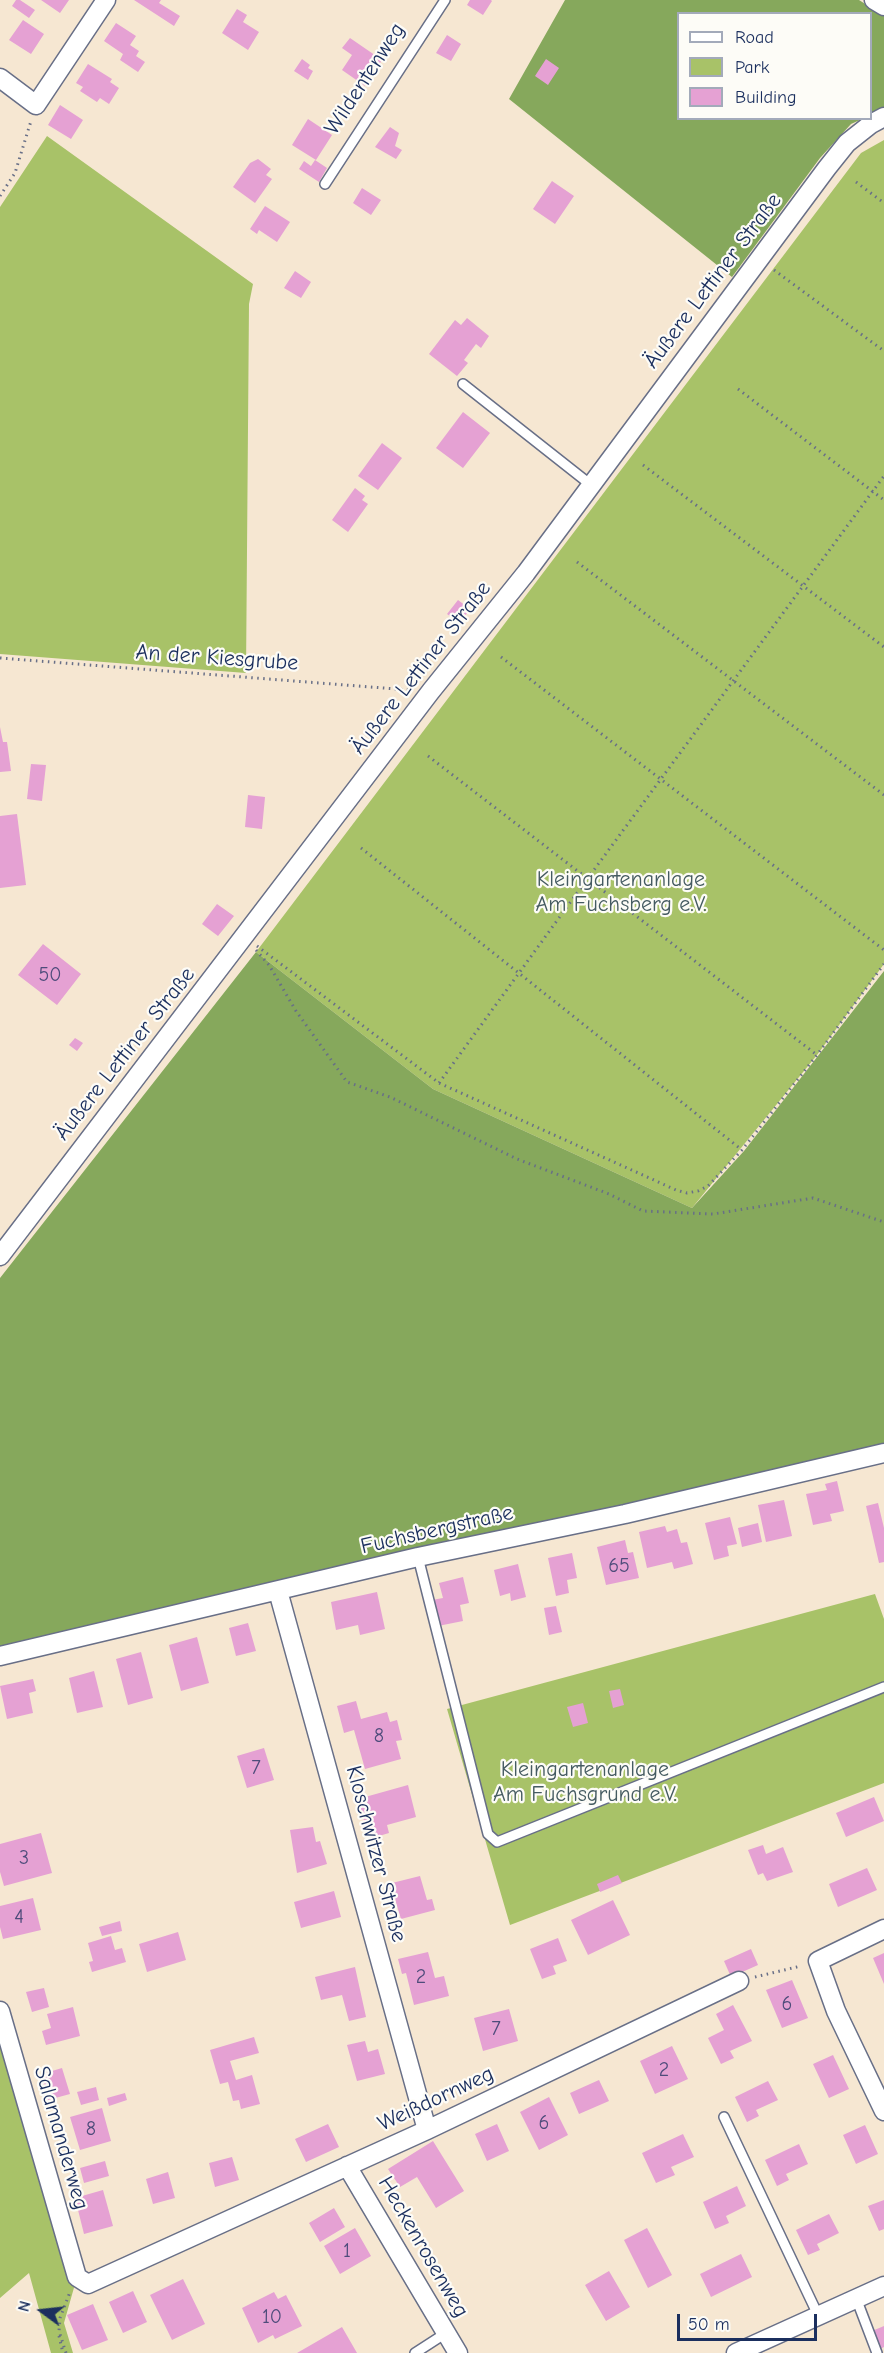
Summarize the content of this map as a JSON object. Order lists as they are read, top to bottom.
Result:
{
  "streets": {
    "street": [
      "Äußere Lettiner Straße",
      "Fuchsbergstraße",
      "Kloschwitzer Straße",
      "Weißdornweg",
      "Salamanderweg",
      "Heckenrosenweg"
    ],
    "lane": ["Wildentenweg"],
    "path": ["An der Kiesgrube"]
  },
  "crossings": [
    ["Äußere Lettiner Straße", "An der Kiesgrube"],
    ["Fuchsbergstraße", "Kloschwitzer Straße"],
    ["Kloschwitzer Straße", "Weißdornweg"],
    ["Weißdornweg", "Salamanderweg"],
    ["Weißdornweg", "Heckenrosenweg"]
  ],
  "parks": ["Kleingartenanlage Am Fuchsberg e.V.", "Kleingartenanlage Am Fuchsgrund e.V."],
  "house_numbers": [
    "50",
    "65",
    "8",
    "7",
    "3",
    "4",
    "2",
    "6",
    "7",
    "2",
    "6",
    "8",
    "1",
    "10"
  ],
  "legend": ["Road", "Park", "Building"],
  "scale_bar": "50 m",
  "north": "left"
}
